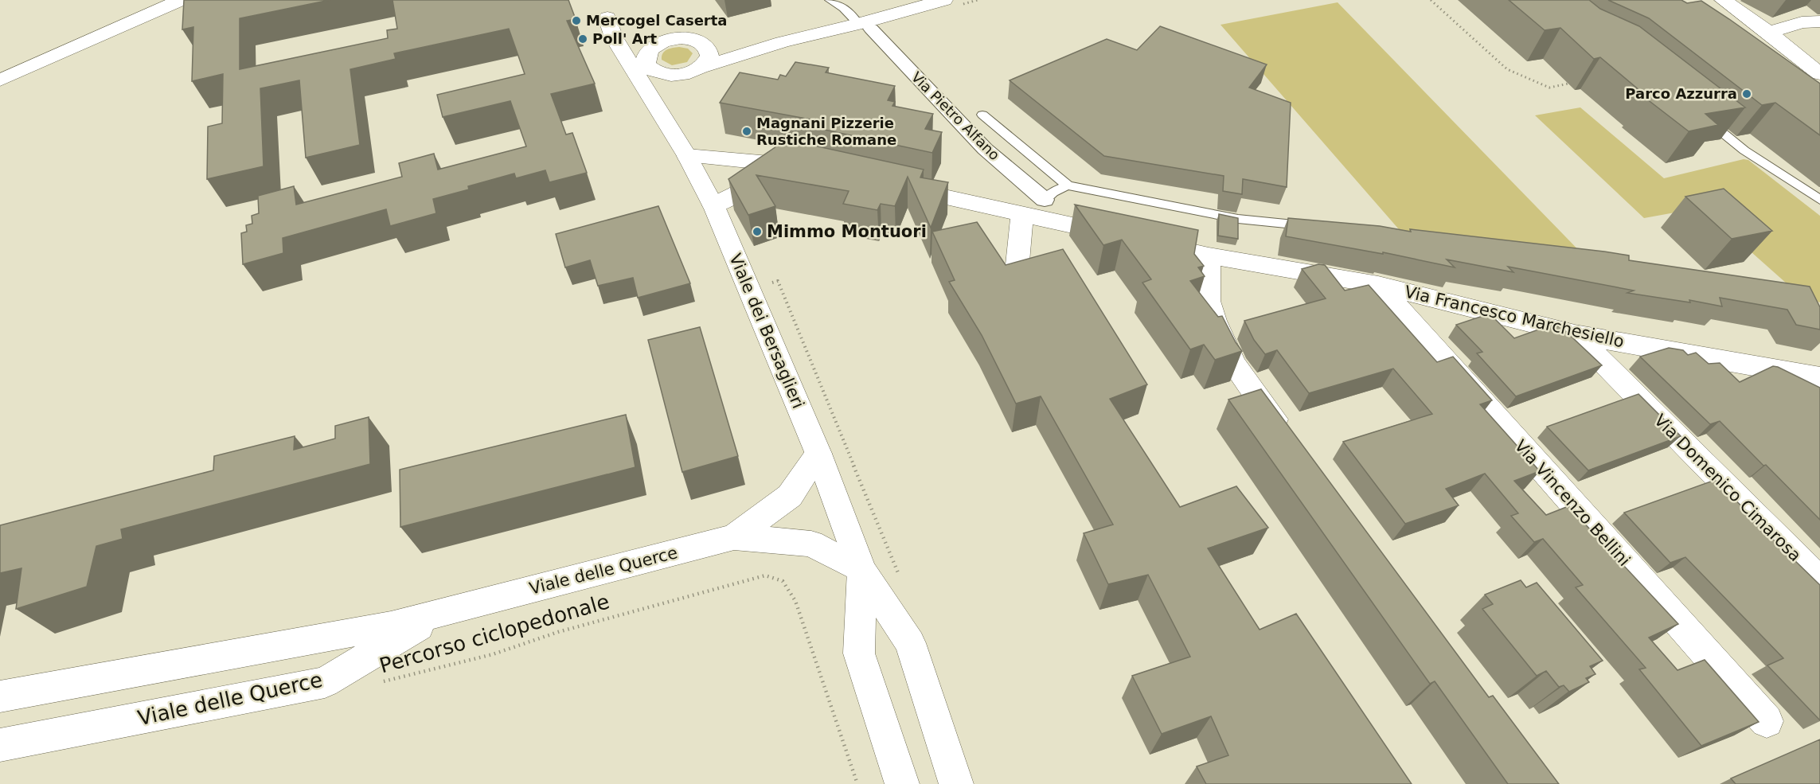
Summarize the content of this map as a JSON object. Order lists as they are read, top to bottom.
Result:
{
  "streets": {
    "street": [
      "Via Pietro Alfano",
      "Via Francesco Marchesiello",
      "Viale dei Bersaglieri",
      "Via Domenico Cimarosa",
      "Via Vincenzo Bellini",
      "Viale delle Querce"
    ],
    "path": ["Percorso ciclopedonale"]
  },
  "crossings": [
    ["Via Pietro Alfano", "Via Francesco Marchesiello"],
    ["Via Francesco Marchesiello", "Via Domenico Cimarosa"],
    ["Via Francesco Marchesiello", "Via Vincenzo Bellini"],
    ["Viale dei Bersaglieri", "Viale delle Querce"]
  ],
  "places": [
    "Mercogel Caserta",
    "Poll' Art",
    "Parco Azzurra",
    "Magnani Pizzerie Rustiche Romane",
    "Mimmo Montuori"
  ]
}
